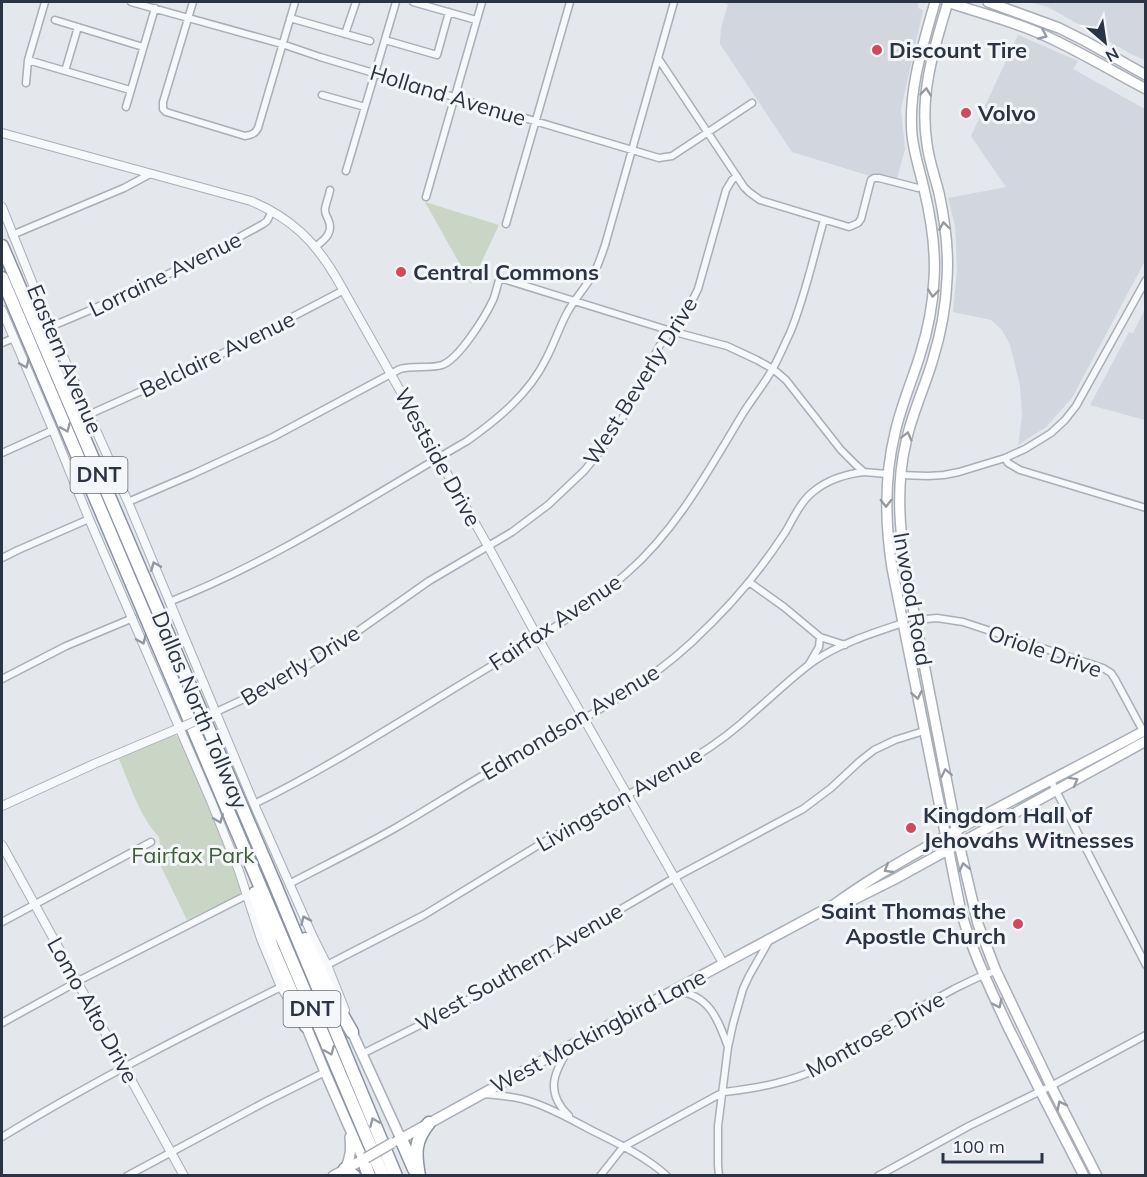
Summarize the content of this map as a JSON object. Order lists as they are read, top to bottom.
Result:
{
  "streets": {
    "highway": ["DNT", "Dallas North Tollway"],
    "main road": ["Eastern Avenue", "Inwood Road", "West Mockingbird Lane"],
    "street": [
      "Holland Avenue",
      "Lorraine Avenue",
      "Belclaire Avenue",
      "West Beverly Drive",
      "Westside Drive",
      "Fairfax Avenue",
      "Oriole Drive",
      "Beverly Drive",
      "Edmondson Avenue",
      "Livingston Avenue",
      "West Southern Avenue",
      "Lomo Alto Drive",
      "Montrose Drive"
    ]
  },
  "crossings": [
    ["Lorraine Avenue", "Eastern Avenue"],
    ["Lorraine Avenue", "Westside Drive"],
    ["Belclaire Avenue", "Eastern Avenue"],
    ["Belclaire Avenue", "Westside Drive"],
    ["Eastern Avenue", "Fairfax Avenue"],
    ["Eastern Avenue", "Beverly Drive"],
    ["Eastern Avenue", "Edmondson Avenue"],
    ["Eastern Avenue", "Livingston Avenue"],
    ["Eastern Avenue", "West Southern Avenue"],
    ["Eastern Avenue", "West Mockingbird Lane"],
    ["West Beverly Drive", "Westside Drive"],
    ["West Beverly Drive", "Beverly Drive"],
    ["Westside Drive", "Fairfax Avenue"],
    ["Westside Drive", "Beverly Drive"],
    ["Westside Drive", "Edmondson Avenue"],
    ["Westside Drive", "Livingston Avenue"],
    ["Westside Drive", "West Southern Avenue"],
    ["Westside Drive", "West Mockingbird Lane"],
    ["Inwood Road", "Oriole Drive"],
    ["Inwood Road", "Edmondson Avenue"],
    ["Inwood Road", "Livingston Avenue"],
    ["Inwood Road", "West Southern Avenue"],
    ["Inwood Road", "West Mockingbird Lane"],
    ["Inwood Road", "Montrose Drive"],
    ["Oriole Drive", "West Mockingbird Lane"],
    ["West Mockingbird Lane", "Montrose Drive"]
  ],
  "parks": ["Fairfax Park"],
  "places": [
    "Discount Tire",
    "Volvo",
    "Central Commons",
    "Kingdom Hall of Jehovahs Witnesses",
    "Saint Thomas the Apostle Church"
  ],
  "scale_bar": "100 m",
  "north": "bottom right"
}
